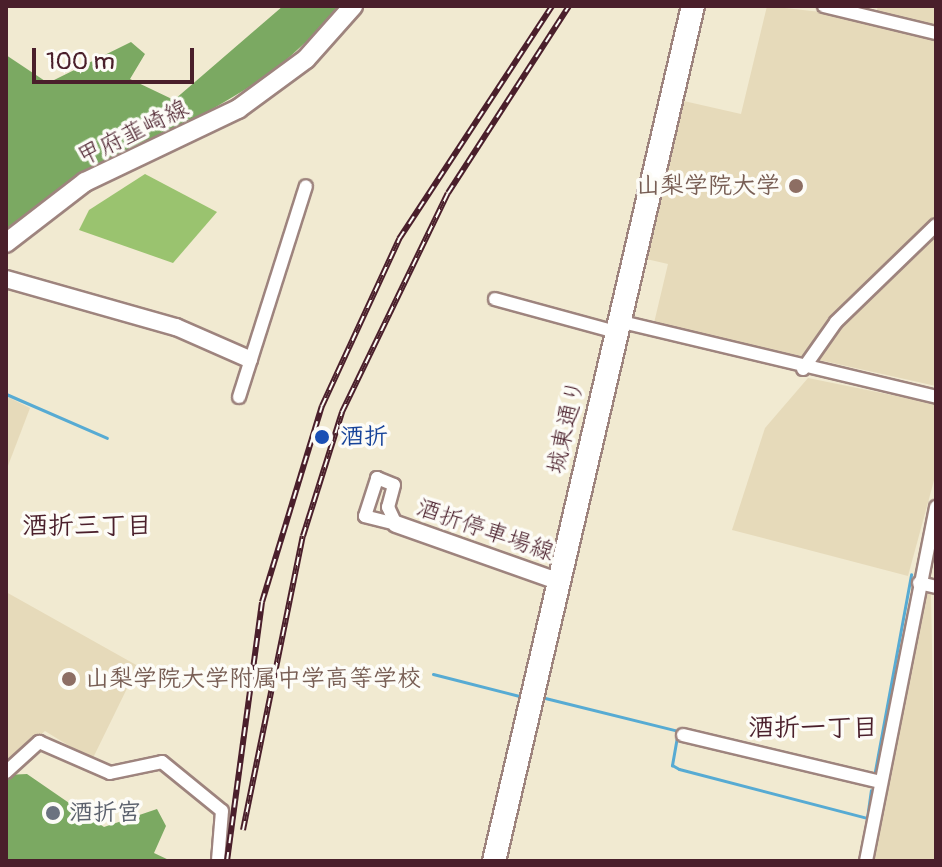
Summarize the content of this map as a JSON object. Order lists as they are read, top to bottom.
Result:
{
  "streets": {
    "highway": ["城東通り"],
    "main road": ["甲府韮崎線"],
    "street": ["酒折停車場線"]
  },
  "crossings": [
    ["城東通り", "酒折停車場線"]
  ],
  "districts": ["酒折三丁目", "酒折一丁目"],
  "places": [
    "山梨学院大学",
    "酒折",
    "山梨学院大学附属中学高等学校",
    "酒折宮"
  ],
  "scale_bar": "100 m"
}
